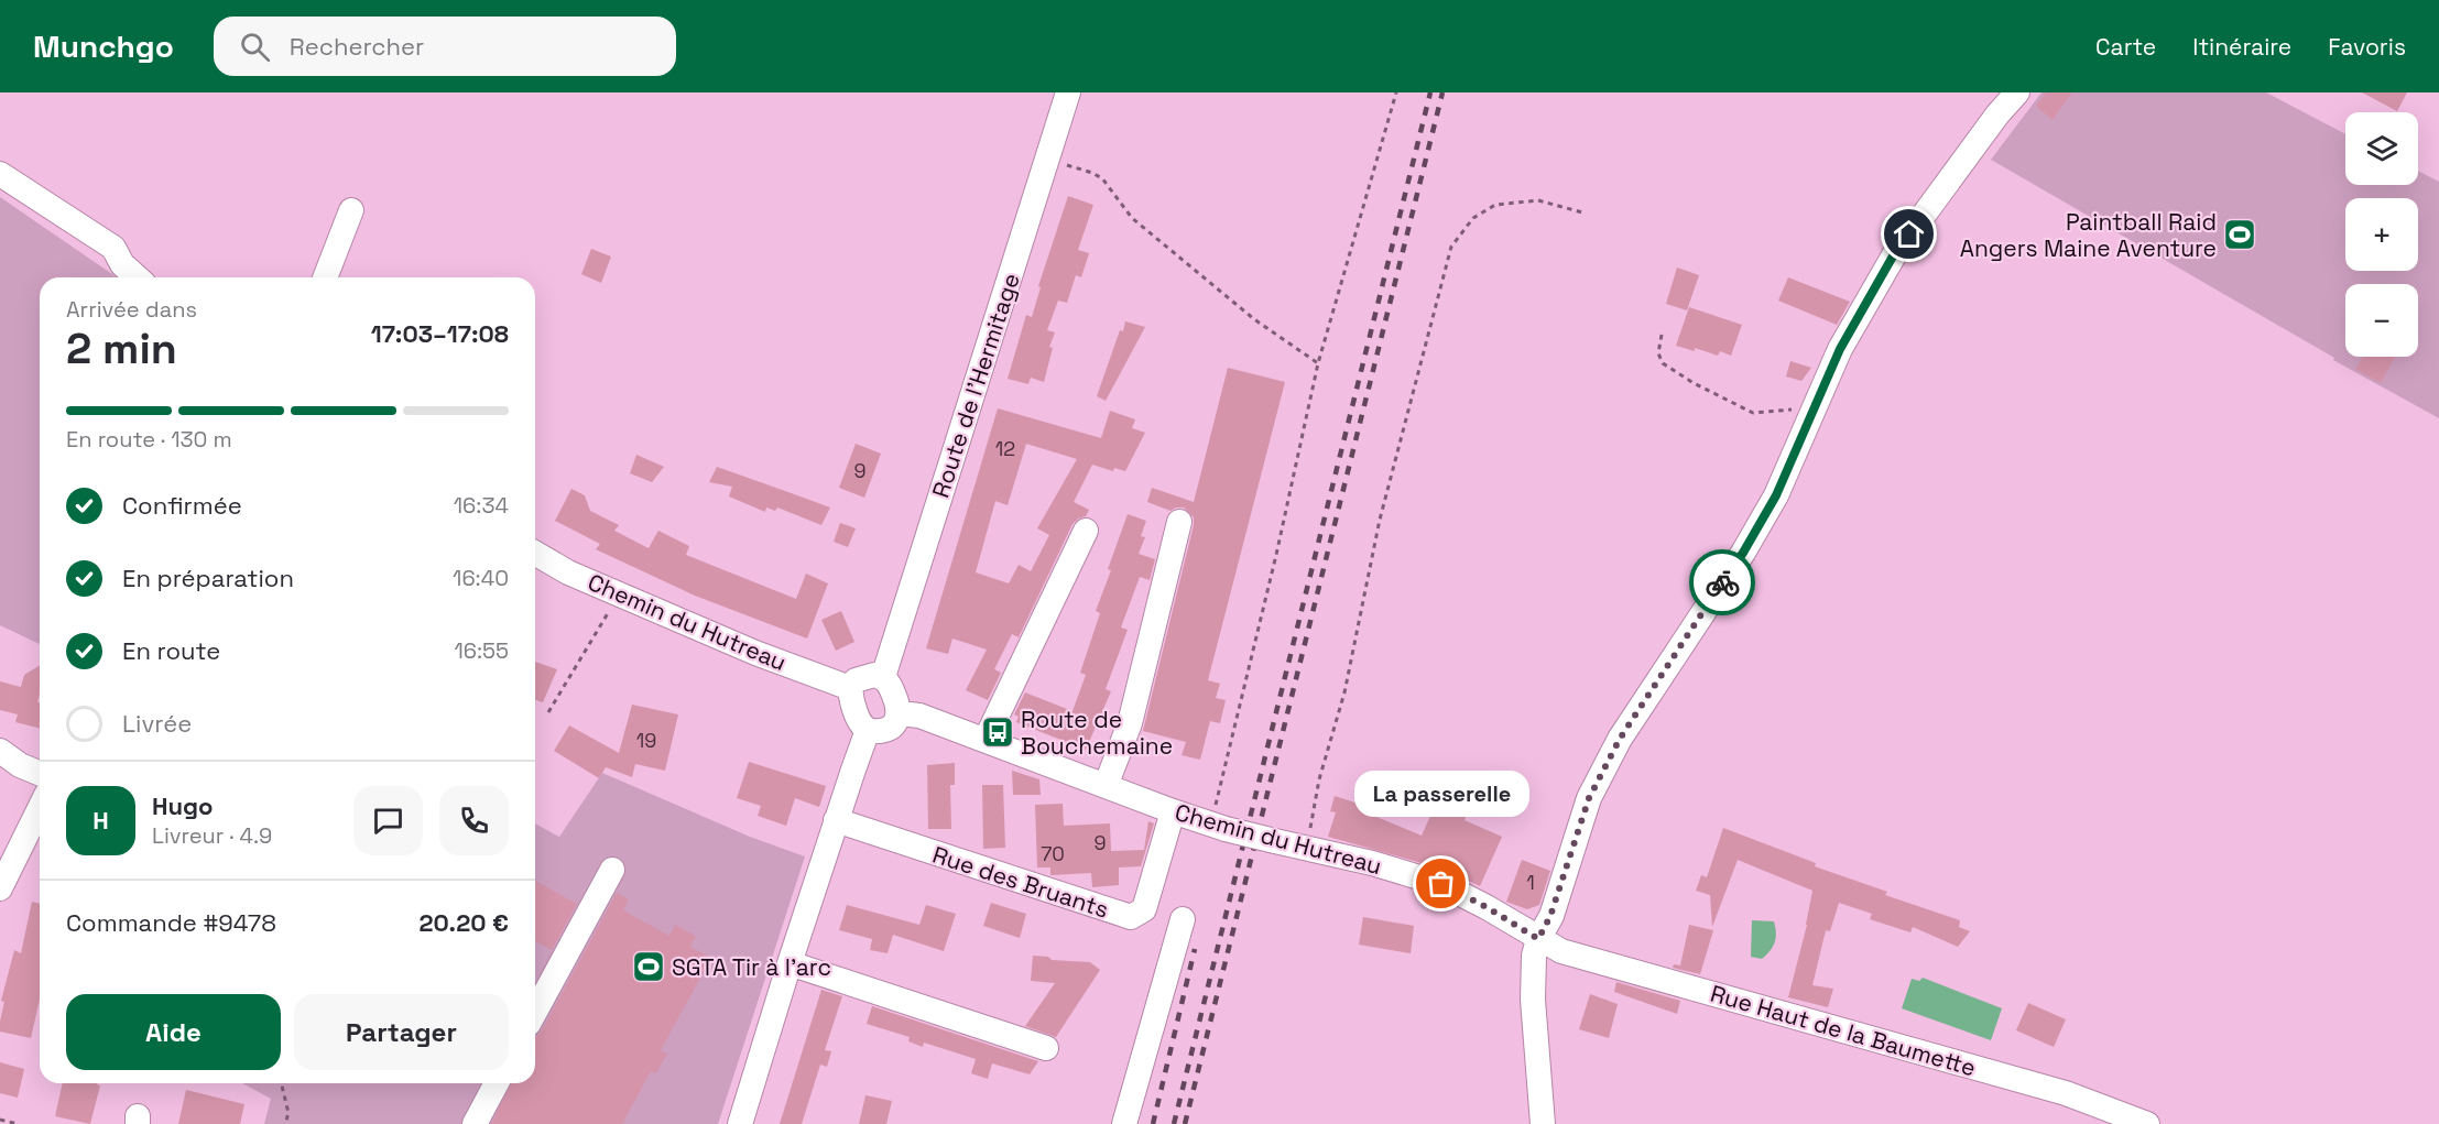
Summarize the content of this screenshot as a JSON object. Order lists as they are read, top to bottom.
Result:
{
  "streets": {
    "street": [
      "Route de l'Hermitage",
      "Chemin du Hutreau",
      "Rue des Bruants",
      "Rue Haut de la Baumette"
    ]
  },
  "crossings": [
    ["Route de l'Hermitage", "Chemin du Hutreau"],
    ["Chemin du Hutreau", "Rue des Bruants"],
    ["Chemin du Hutreau", "Rue Haut de la Baumette"]
  ],
  "places": {
    "sports": ["Paintball Raid Angers Maine Aventure", "SGTA Tir à l’arc"],
    "bus stop": ["Route de Bouchemaine"],
    "other": ["La passerelle"]
  },
  "house_numbers": [
    "12",
    "9",
    "19",
    "9",
    "70",
    "1"
  ],
  "page": {
    "header": "Munchgo",
    "search": "Rechercher",
    "nav": ["Carte", "Itinéraire", "Favoris"],
    "map_buttons": ["+", "−"],
    "heading": ["2 min", "Arrivée dans", "17:03–17:08"],
    "panel": [
      "Hugo",
      "Livreur · 4.9",
      "Commande #9478",
      "20.20 €"
    ],
    "bar": "En route · 130 m",
    "list": [
      ["Confirmée", "16:34"],
      ["En préparation", "16:40"],
      ["En route", "16:55"],
      "Livrée"
    ],
    "bubble": "La passerelle",
    "round": "H",
    "buttons": ["Aide", "Partager"]
  }
}
